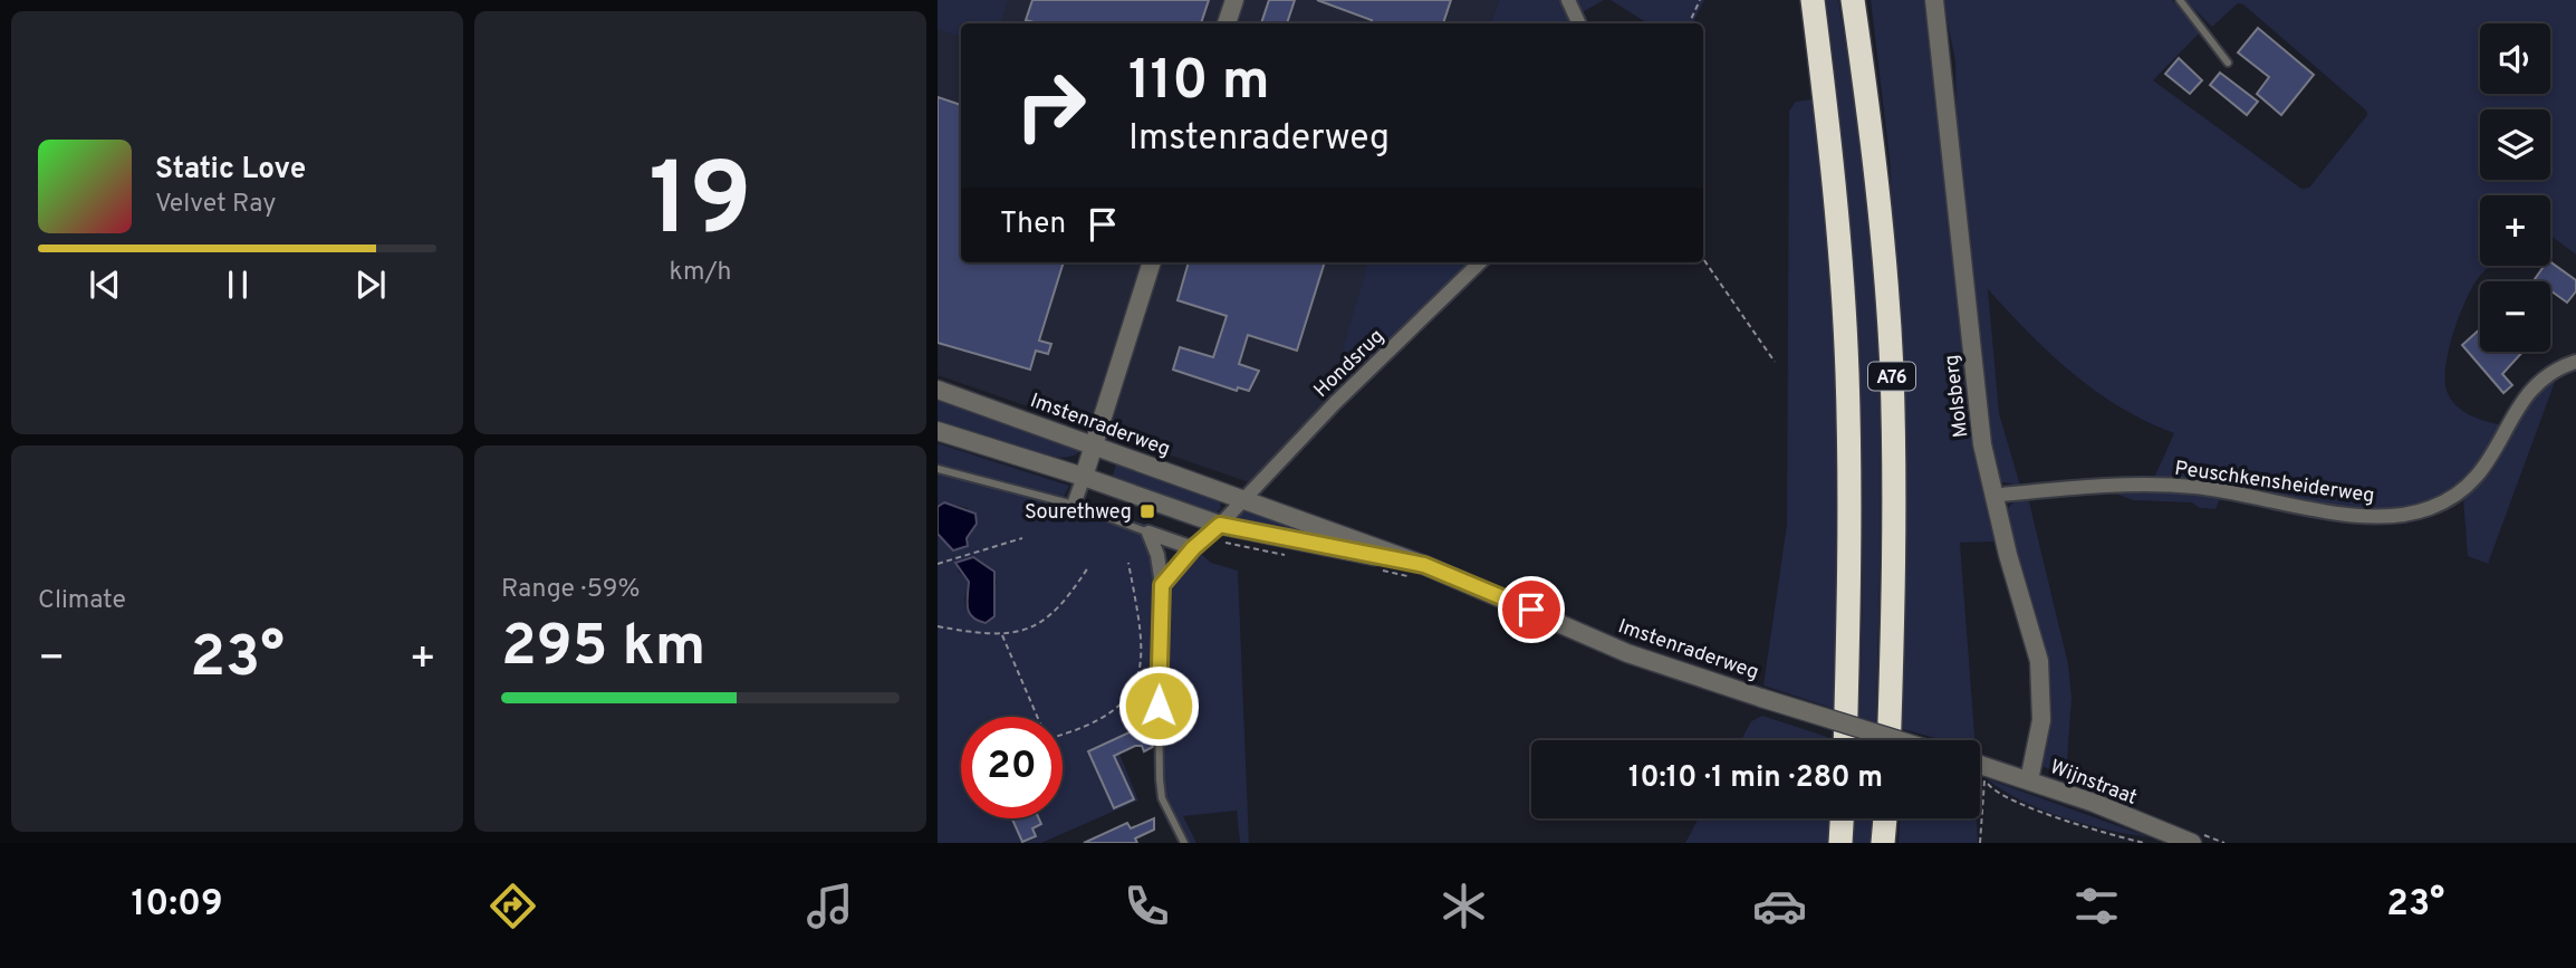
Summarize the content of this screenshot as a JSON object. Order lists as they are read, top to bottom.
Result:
{
  "streets": {
    "highway": ["A76"],
    "street": [
      "Hondsrug",
      "Molsberg",
      "Imstenraderweg",
      "Peuschkensheiderweg",
      "Wijnstraat"
    ]
  },
  "crossings": [
    ["Hondsrug", "Imstenraderweg"],
    ["Molsberg", "Peuschkensheiderweg"],
    ["Molsberg", "Wijnstraat"]
  ],
  "places": {
    "transit": ["Sourethweg"]
  },
  "page": {
    "tile": [
      ["19", "km/h"],
      "Climate",
      ["Range · 59%", "295 km"]
    ],
    "map_buttons": ["+", "−"],
    "turn": ["110 m", "Imstenraderweg"],
    "song": ["Static Love", "Velvet Ray"],
    "then": "Then",
    "heat": ["−", "23°", "+"],
    "limit": "20",
    "trip": "10:10 · 1 min · 280 m",
    "tabs": ["10:09", "23°"]
  }
}
